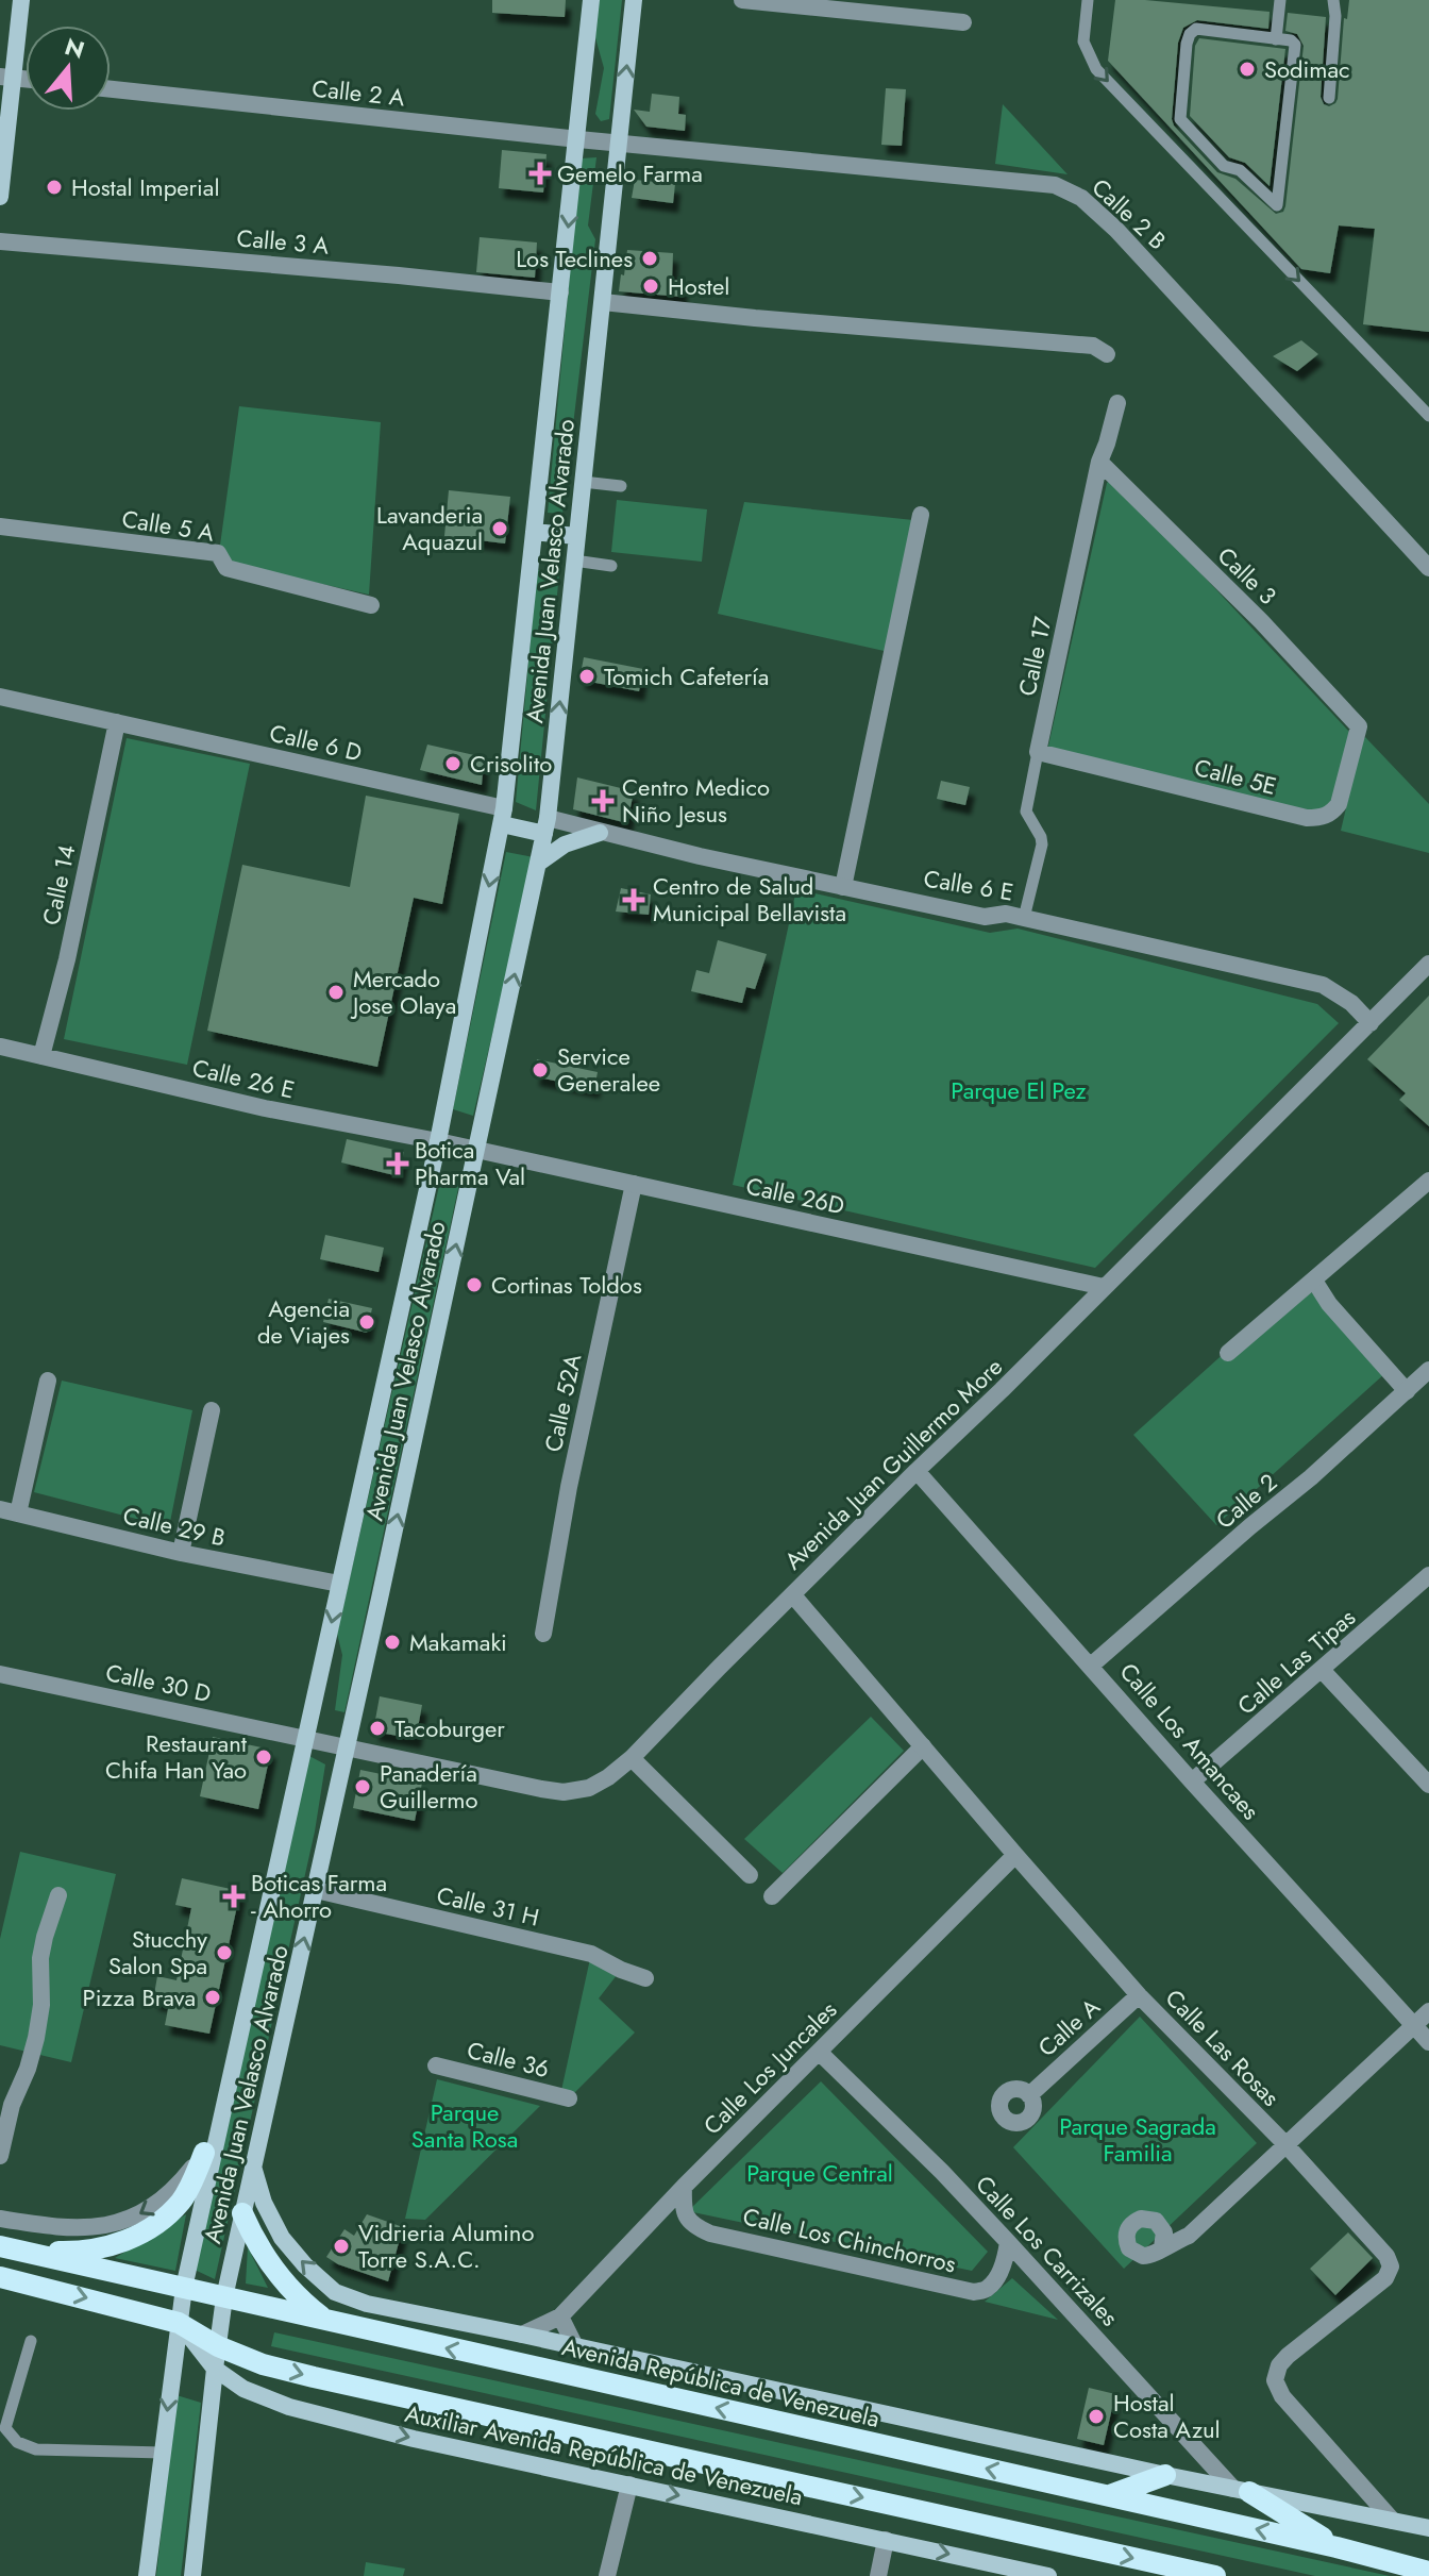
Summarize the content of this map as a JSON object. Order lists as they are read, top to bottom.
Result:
{
  "streets": {
    "main road": ["Avenida Juan Velasco Alvarado", "Avenida República de Venezuela", "Auxiliar Avenida República de Venezuela"],
    "street": [
      "Calle 2 A",
      "Calle 2 B",
      "Calle 3 A",
      "Calle 5 A",
      "Calle 3",
      "Calle 17",
      "Calle 6 D",
      "Calle 5E",
      "Calle 14",
      "Calle 6 E",
      "Calle 26 E",
      "Calle 26D",
      "Calle 52A",
      "Avenida Juan Guillermo More",
      "Calle 2",
      "Calle 29 B",
      "Calle Las Tipas",
      "Calle 30 D",
      "Calle Los Amancaes",
      "Calle 31 H",
      "Calle A",
      "Calle Las Rosas",
      "Calle 36",
      "Calle Los Juncales",
      "Calle Los Chinchorros",
      "Calle Los Carrizales"
    ]
  },
  "crossings": [
    ["Calle 2 A", "Calle 2 B"],
    ["Calle 2 A", "Avenida Juan Velasco Alvarado"],
    ["Calle 2 B", "Avenida Juan Velasco Alvarado"],
    ["Calle 3 A", "Avenida Juan Velasco Alvarado"],
    ["Avenida Juan Velasco Alvarado", "Calle 6 D"],
    ["Avenida Juan Velasco Alvarado", "Calle 6 E"],
    ["Avenida Juan Velasco Alvarado", "Calle 26 E"],
    ["Avenida Juan Velasco Alvarado", "Calle 26D"],
    ["Avenida Juan Velasco Alvarado", "Avenida Juan Guillermo More"],
    ["Avenida Juan Velasco Alvarado", "Calle 29 B"],
    ["Avenida Juan Velasco Alvarado", "Calle 30 D"],
    ["Avenida Juan Velasco Alvarado", "Calle 31 H"],
    ["Avenida Juan Velasco Alvarado", "Avenida República de Venezuela"],
    ["Avenida Juan Velasco Alvarado", "Auxiliar Avenida República de Venezuela"],
    ["Calle 3", "Calle 17"],
    ["Calle 3", "Calle 5E"],
    ["Calle 17", "Calle 5E"],
    ["Calle 17", "Calle 6 E"],
    ["Calle 6 D", "Calle 14"],
    ["Calle 14", "Calle 26 E"],
    ["Calle 6 E", "Avenida Juan Guillermo More"],
    ["Calle 26 E", "Calle 26D"],
    ["Calle 26D", "Calle 52A"],
    ["Calle 26D", "Avenida Juan Guillermo More"],
    ["Avenida Juan Guillermo More", "Calle 30 D"],
    ["Avenida Juan Guillermo More", "Calle Los Amancaes"],
    ["Avenida Juan Guillermo More", "Calle Las Rosas"],
    ["Calle 2", "Calle Los Amancaes"],
    ["Calle Las Tipas", "Calle Los Amancaes"],
    ["Calle A", "Calle Las Rosas"],
    ["Calle Las Rosas", "Calle Los Juncales"],
    ["Calle Los Juncales", "Calle Los Chinchorros"],
    ["Calle Los Juncales", "Calle Los Carrizales"],
    ["Calle Los Chinchorros", "Calle Los Carrizales"]
  ],
  "parks": [
    "Parque El Pez",
    "Parque Santa Rosa",
    "Parque Sagrada Familia",
    "Parque Central"
  ],
  "places": {
    "other": [
      "Sodimac",
      "Hostal Imperial",
      "Los Teclines",
      "Hostel",
      "Lavanderia Aquazul",
      "Tomich Cafetería",
      "Crisolito",
      "Mercado Jose Olaya",
      "Service Generalee",
      "Cortinas Toldos",
      "Agencia de Viajes",
      "Makamaki",
      "Tacoburger",
      "Restaurant Chifa Han Yao",
      "Panadería Guillermo",
      "Stucchy Salon Spa",
      "Pizza Brava",
      "Vidrieria Alumino Torre S.A.C.",
      "Hostal Costa Azul"
    ],
    "health": [
      "Gemelo Farma",
      "Centro Medico Niño Jesus",
      "Centro de Salud Municipal Bellavista",
      "Botica Pharma Val",
      "Boticas Farma - Ahorro"
    ]
  },
  "north": "top"
}
